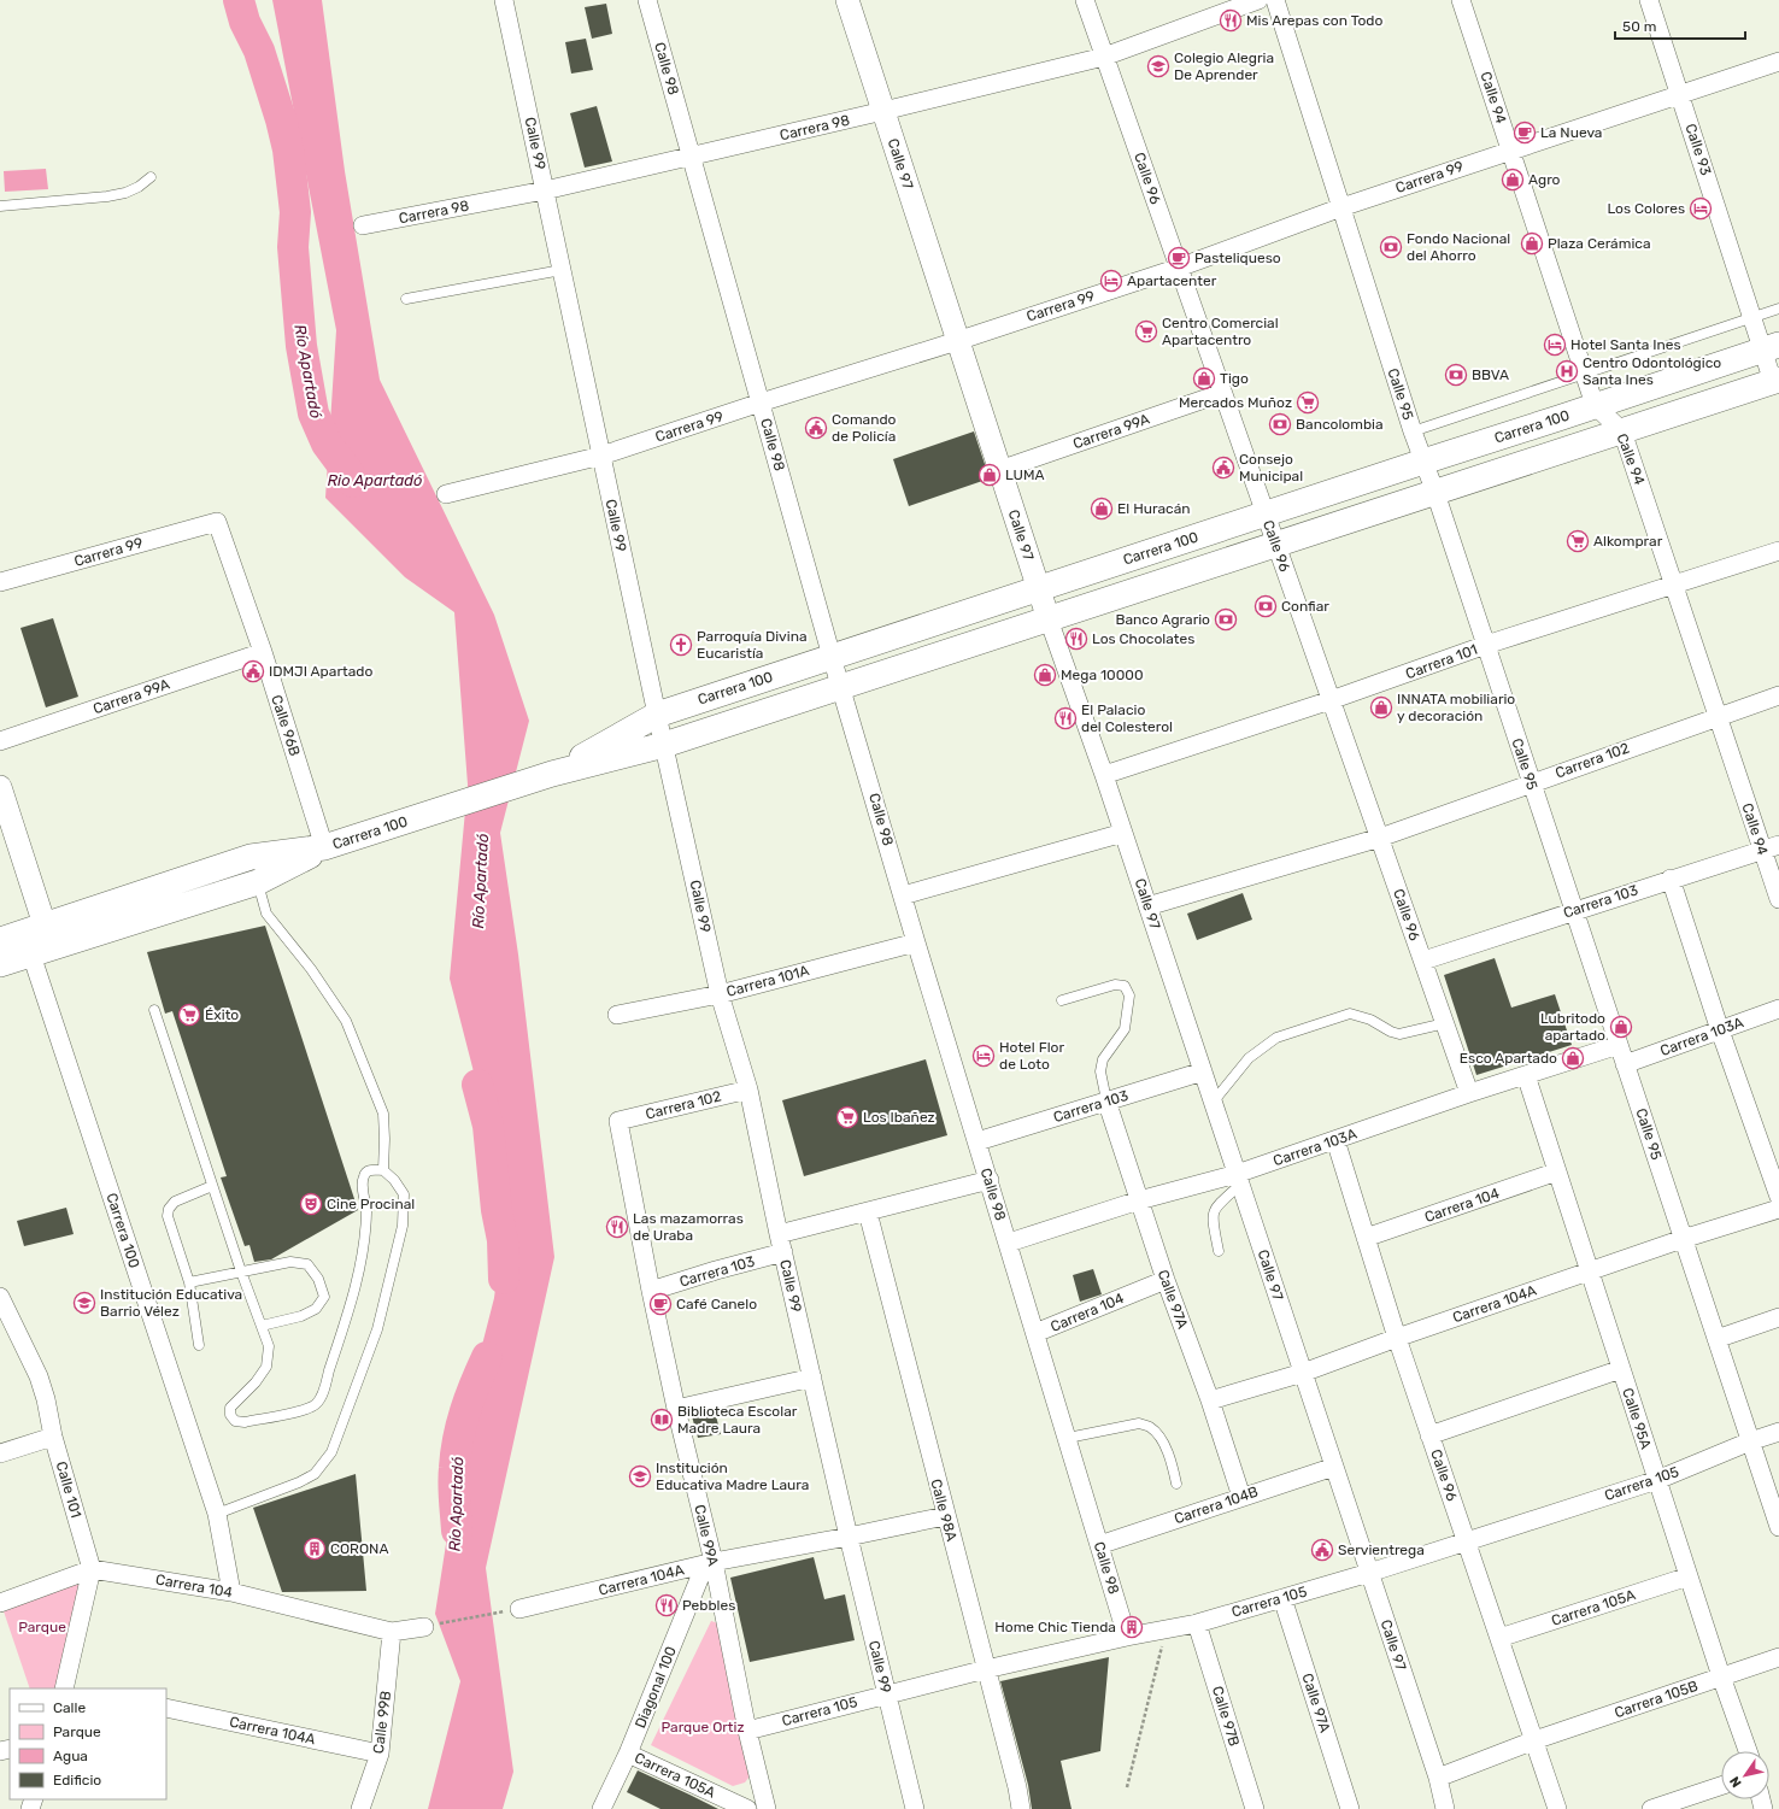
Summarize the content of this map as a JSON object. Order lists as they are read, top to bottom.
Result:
{
  "streets": {
    "main road": ["Carrera 100"],
    "street": [
      "Calle 98",
      "Calle 94",
      "Carrera 98",
      "Calle 99",
      "Calle 93",
      "Calle 97",
      "Carrera 99",
      "Calle 96",
      "Calle 95",
      "Carrera 99A",
      "Carrera 101",
      "Calle 96B",
      "Carrera 102",
      "Carrera 103",
      "Carrera 101A",
      "Carrera 103A",
      "Carrera 104",
      "Calle 97A",
      "Carrera 104A",
      "Calle 95A",
      "Carrera 105",
      "Calle 101",
      "Carrera 104B",
      "Calle 98A",
      "Calle 99A",
      "Carrera 105A",
      "Diagonal 100",
      "Carrera 105B",
      "Calle 97B",
      "Calle 99B"
    ]
  },
  "crossings": [
    ["Calle 98", "Carrera 98"],
    ["Calle 98", "Carrera 99"],
    ["Calle 98", "Carrera 100"],
    ["Calle 98", "Carrera 103"],
    ["Calle 98", "Carrera 101A"],
    ["Calle 98", "Carrera 103A"],
    ["Calle 98", "Carrera 104"],
    ["Calle 98", "Carrera 105"],
    ["Calle 98", "Carrera 104B"],
    ["Calle 94", "Carrera 99"],
    ["Calle 94", "Carrera 100"],
    ["Calle 94", "Carrera 101"],
    ["Calle 94", "Carrera 102"],
    ["Calle 94", "Carrera 103"],
    ["Carrera 98", "Calle 99"],
    ["Carrera 98", "Calle 97"],
    ["Carrera 98", "Calle 96"],
    ["Calle 99", "Carrera 99"],
    ["Calle 99", "Carrera 100"],
    ["Calle 99", "Carrera 102"],
    ["Calle 99", "Carrera 103"],
    ["Calle 99", "Carrera 101A"],
    ["Calle 99", "Carrera 104A"],
    ["Calle 99", "Carrera 105"],
    ["Calle 93", "Carrera 99"],
    ["Calle 93", "Carrera 100"],
    ["Calle 97", "Carrera 99"],
    ["Calle 97", "Carrera 100"],
    ["Calle 97", "Carrera 99A"],
    ["Calle 97", "Carrera 101"],
    ["Calle 97", "Carrera 102"],
    ["Calle 97", "Carrera 103"],
    ["Calle 97", "Carrera 103A"],
    ["Calle 97", "Carrera 104A"],
    ["Calle 97", "Carrera 105"],
    ["Calle 97", "Carrera 104B"],
    ["Calle 97", "Carrera 105B"],
    ["Carrera 99", "Calle 96"],
    ["Carrera 99", "Calle 95"],
    ["Carrera 99", "Calle 96B"],
    ["Calle 96", "Carrera 100"],
    ["Calle 96", "Carrera 99A"],
    ["Calle 96", "Carrera 101"],
    ["Calle 96", "Carrera 102"],
    ["Calle 96", "Carrera 103"],
    ["Calle 96", "Carrera 103A"],
    ["Calle 96", "Carrera 104"],
    ["Calle 96", "Carrera 104A"],
    ["Calle 96", "Carrera 105"],
    ["Calle 96", "Carrera 105A"],
    ["Calle 96", "Carrera 105B"],
    ["Calle 95", "Carrera 100"],
    ["Calle 95", "Carrera 101"],
    ["Calle 95", "Carrera 102"],
    ["Calle 95", "Carrera 103"],
    ["Calle 95", "Carrera 103A"],
    ["Calle 95", "Carrera 104A"],
    ["Calle 95", "Carrera 105"],
    ["Carrera 100", "Calle 96B"],
    ["Carrera 100", "Carrera 104"],
    ["Carrera 99A", "Calle 96B"],
    ["Carrera 102", "Calle 99A"],
    ["Carrera 103", "Calle 97A"],
    ["Carrera 103", "Calle 99A"],
    ["Carrera 103A", "Calle 97A"],
    ["Carrera 103A", "Calle 95A"],
    ["Carrera 104", "Calle 97A"],
    ["Carrera 104", "Calle 95A"],
    ["Carrera 104", "Calle 101"],
    ["Carrera 104", "Calle 99B"],
    ["Calle 97A", "Carrera 104A"],
    ["Calle 97A", "Carrera 105"],
    ["Calle 97A", "Carrera 104B"],
    ["Carrera 104A", "Calle 95A"],
    ["Carrera 104A", "Calle 98A"],
    ["Carrera 104A", "Calle 99A"],
    ["Carrera 104A", "Diagonal 100"],
    ["Carrera 104A", "Calle 99B"],
    ["Calle 95A", "Carrera 105"],
    ["Calle 95A", "Carrera 105A"],
    ["Calle 95A", "Carrera 105B"],
    ["Carrera 105", "Calle 98A"],
    ["Carrera 105", "Calle 99A"],
    ["Carrera 105", "Calle 97B"],
    ["Calle 99A", "Diagonal 100"],
    ["Carrera 105A", "Diagonal 100"]
  ],
  "water": ["Río Apartadó", "Rio Apartadó"],
  "parks": ["Parque", "Parque Ortiz"],
  "places": {
    "restaurant": [
      "Mis Arepas con Todo",
      "Los Chocolates",
      "El Palacio del Colesterol",
      "Las mazamorras de Uraba",
      "Pebbles"
    ],
    "school or university": ["Colegio Alegria De Aprender", "Institución Educativa Barrio Vélez", "Institución Educativa Madre Laura"],
    "cafe": ["La Nueva", "Pasteliqueso", "Café Canelo"],
    "shop": [
      "Agro",
      "Plaza Cerámica",
      "Tigo",
      "LUMA",
      "El Huracán",
      "Mega 10000",
      "INNATA mobiliario y decoración",
      "Lubritodo apartado",
      "Esco Apartado"
    ],
    "hotel": [
      "Los Colores",
      "Apartacenter",
      "Hotel Santa Ines",
      "Hotel Flor de Loto"
    ],
    "bank": [
      "Fondo Nacional del Ahorro",
      "BBVA",
      "Bancolombia",
      "Confiar",
      "Banco Agrario"
    ],
    "supermarket": [
      "Centro Comercial Apartacentro",
      "Mercados Muñoz",
      "Alkomprar",
      "Éxito",
      "Los Ibañez"
    ],
    "hospital": ["Centro Odontológico Santa Ines"],
    "public building": [
      "Comando de Policía",
      "Consejo Municipal",
      "IDMJI Apartado",
      "Servientrega"
    ],
    "church": ["Parroquía Divina Eucaristía"],
    "theatre": ["Cine Procinal"],
    "library": ["Biblioteca Escolar Madre Laura"],
    "building": ["CORONA", "Home Chic Tienda"]
  },
  "legend": [
    "Calle",
    "Parque",
    "Agua",
    "Edificio"
  ],
  "scale_bar": "50 m",
  "north": "bottom left"
}
